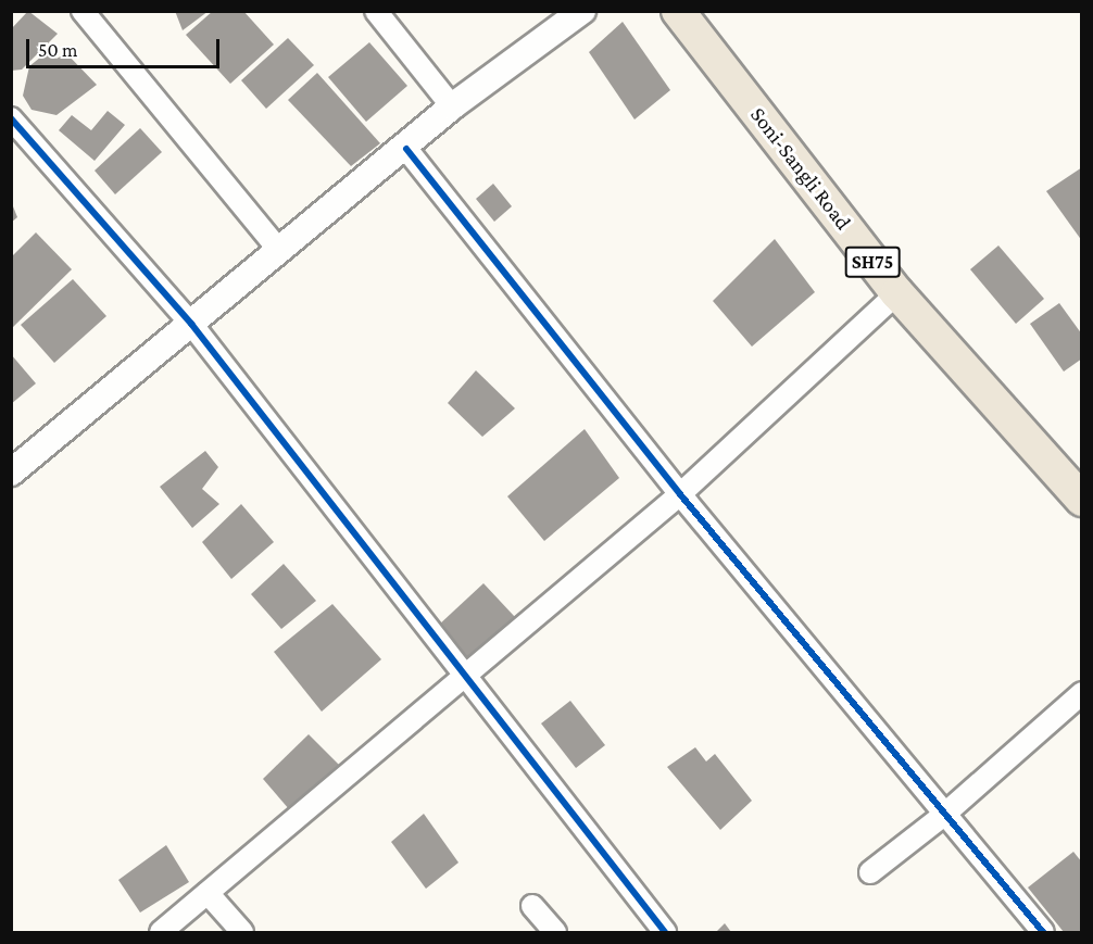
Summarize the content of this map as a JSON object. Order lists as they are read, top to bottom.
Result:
{
  "streets": {
    "main road": ["Soni-Sangli Road", "SH75"]
  },
  "scale_bar": "50 m"
}
